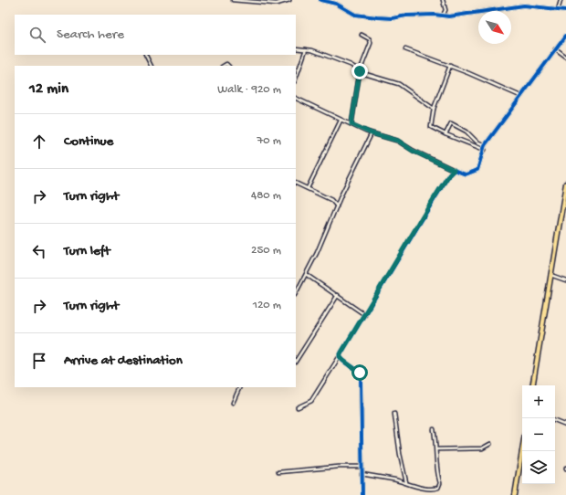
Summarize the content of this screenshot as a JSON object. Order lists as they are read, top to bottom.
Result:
{
  "north": "bottom right",
  "page": {
    "search": "Search here",
    "heading": ["12 min", "Walk · 920 m"],
    "list": [
      ["Continue", "70 m"],
      ["Turn right", "480 m"],
      ["Turn left", "250 m"],
      ["Turn right", "120 m"],
      "Arrive at destination"
    ],
    "map_buttons": ["+", "−"]
  }
}
